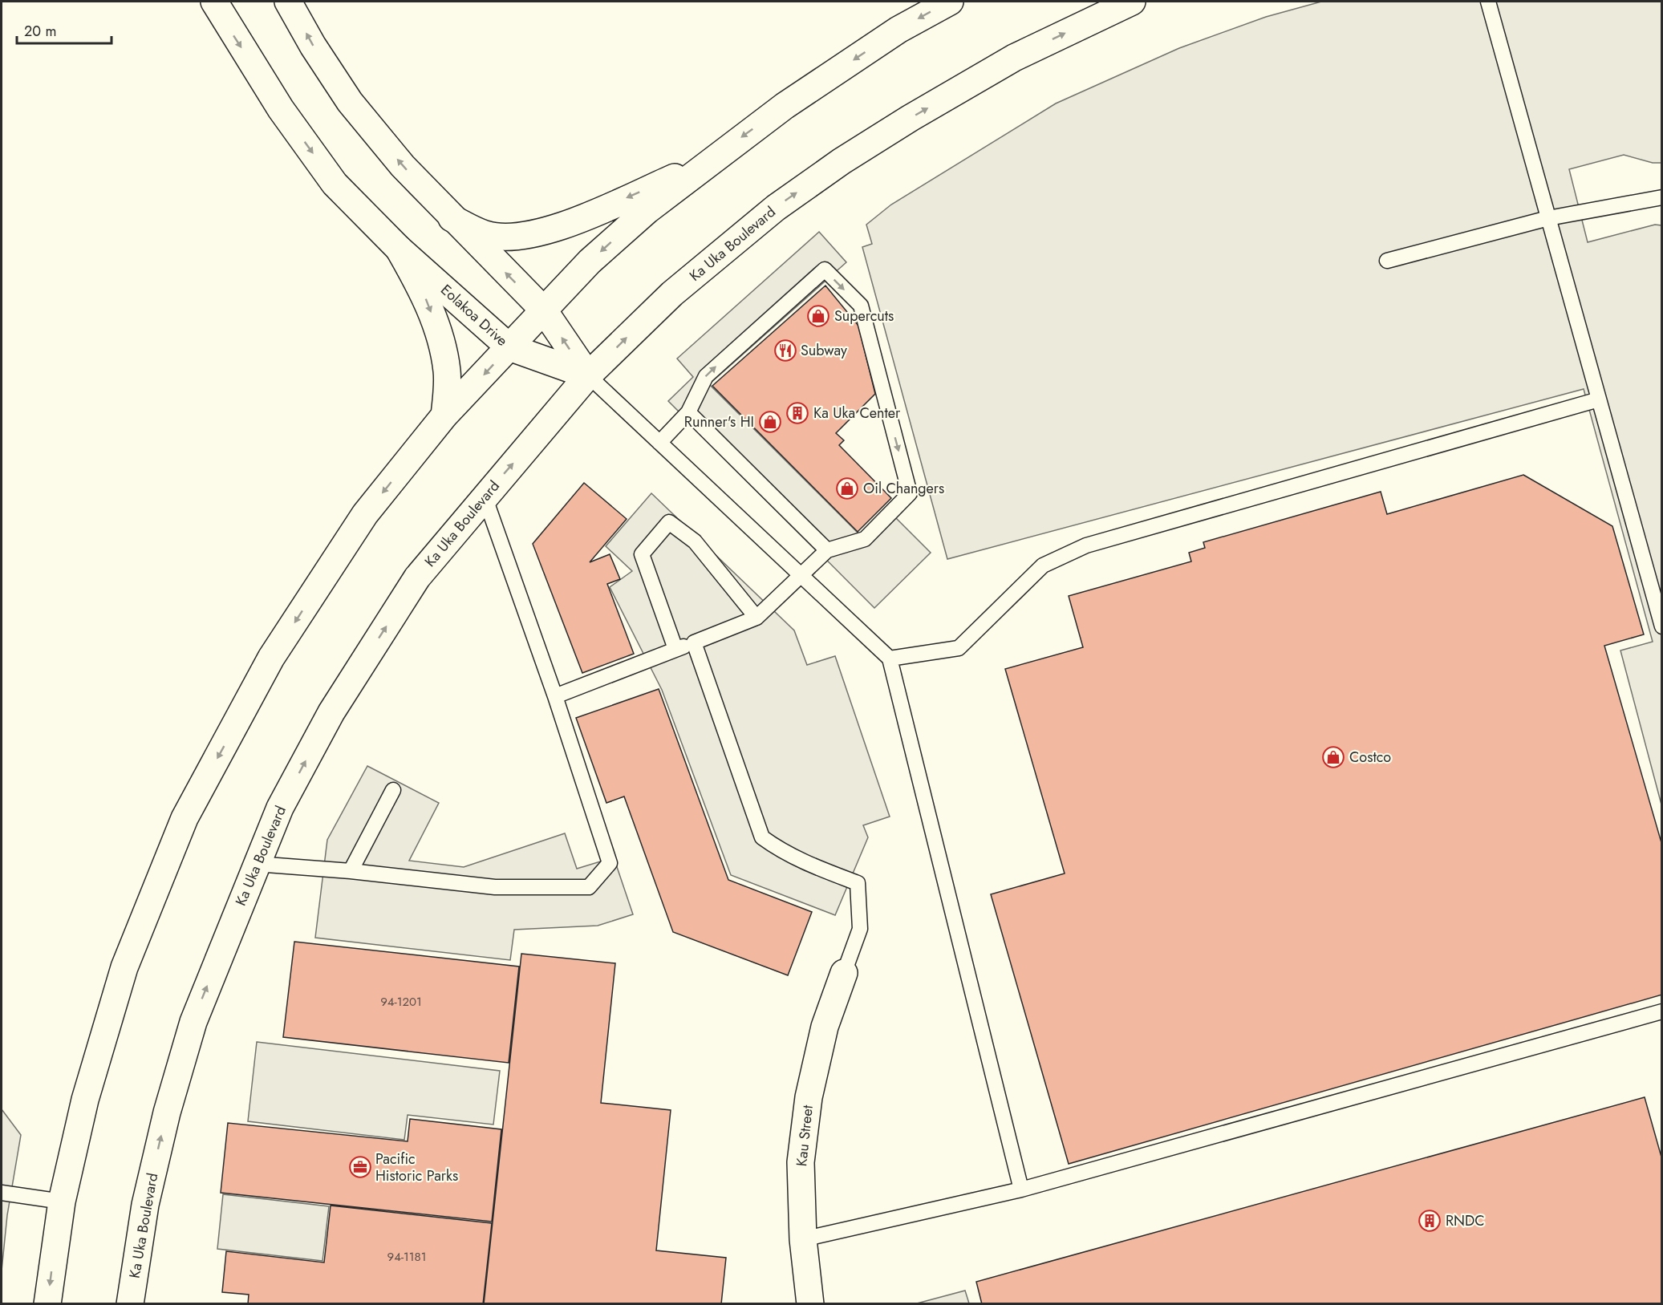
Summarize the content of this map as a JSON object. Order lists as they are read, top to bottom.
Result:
{
  "streets": {
    "main road": ["Ka Uka Boulevard", "Eolakoa Drive", "Kau Street"]
  },
  "crossings": [
    ["Ka Uka Boulevard", "Eolakoa Drive"]
  ],
  "places": {
    "shop": [
      "Supercuts",
      "Runner's HI",
      "Oil Changers",
      "Costco"
    ],
    "restaurant": ["Subway"],
    "building": ["Ka Uka Center", "RNDC"],
    "office": ["Pacific Historic Parks"]
  },
  "house_numbers": ["94-1201", "94-1181"],
  "scale_bar": "20 m"
}
